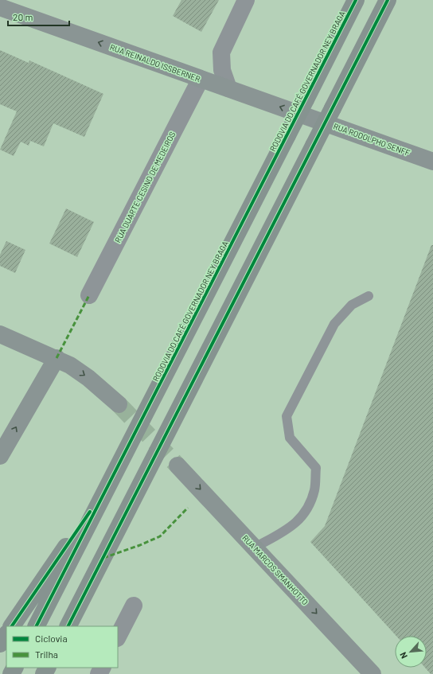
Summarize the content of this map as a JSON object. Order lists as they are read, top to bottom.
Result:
{
  "streets": {
    "highway": ["RODOVIA DO CAFÉ GOVERNADOR NEY BRAGA"],
    "main road": ["RUA REINALDO ISSBERNER", "RUA RODOLPHO SENFF", "RUA MARCOS SMANHOTTO"],
    "street": ["RUA DUARTE CESINO DE MEDEIROS"]
  },
  "crossings": [
    ["RUA REINALDO ISSBERNER", "RUA RODOLPHO SENFF"],
    ["RUA REINALDO ISSBERNER", "RUA DUARTE CESINO DE MEDEIROS"]
  ],
  "one_way": ["RUA REINALDO ISSBERNER", "RUA MARCOS SMANHOTTO"],
  "legend": ["Ciclovia", "Trilha"],
  "scale_bar": "20 m",
  "north": "bottom left"
}
